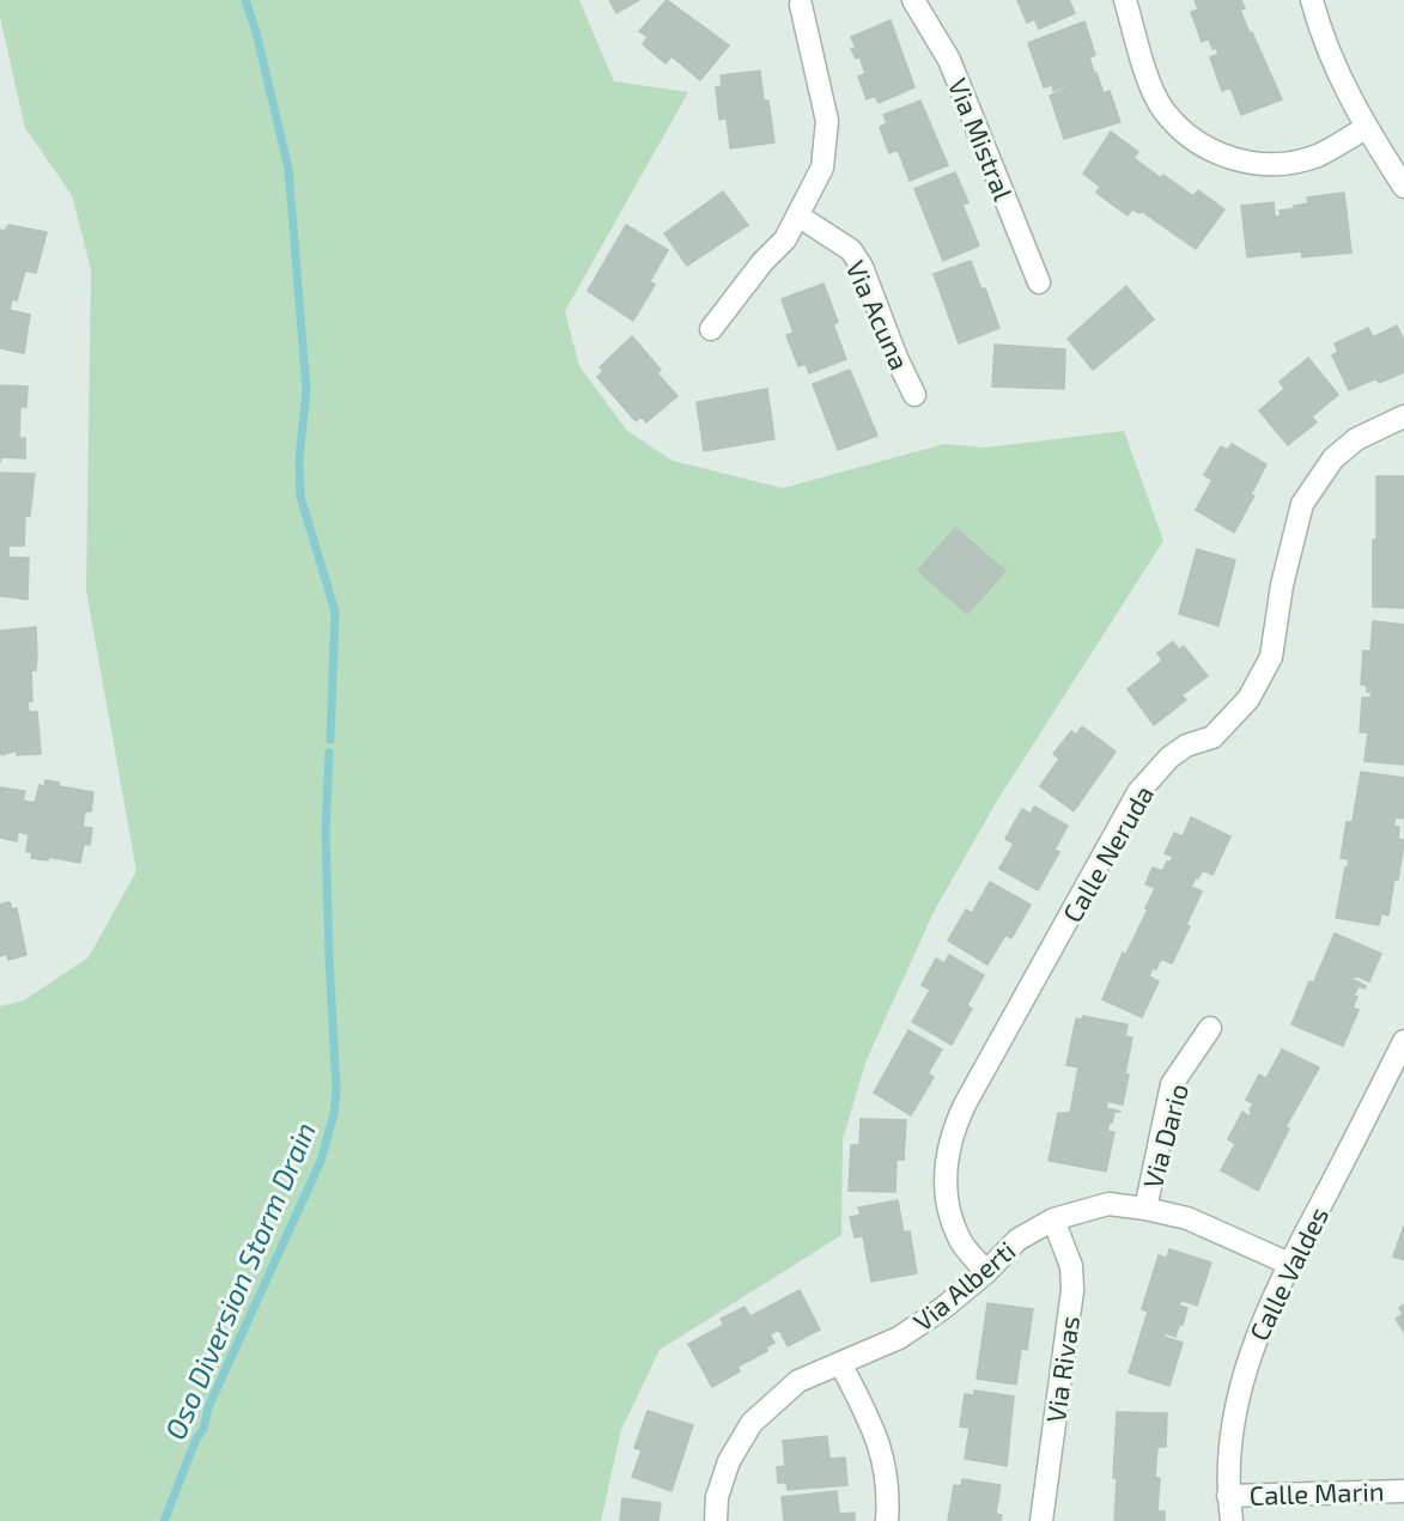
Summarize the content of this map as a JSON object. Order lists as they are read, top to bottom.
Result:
{
  "streets": {
    "street": [
      "Via Mistral",
      "Via Acuna",
      "Calle Neruda",
      "Via Dario",
      "Calle Valdes",
      "Via Alberti",
      "Via Rivas",
      "Calle Marin"
    ]
  },
  "crossings": [
    ["Calle Neruda", "Via Alberti"],
    ["Via Dario", "Via Alberti"],
    ["Calle Valdes", "Via Alberti"],
    ["Calle Valdes", "Calle Marin"],
    ["Via Alberti", "Via Rivas"]
  ],
  "water": ["Oso Diversion Storm Drain"]
}
